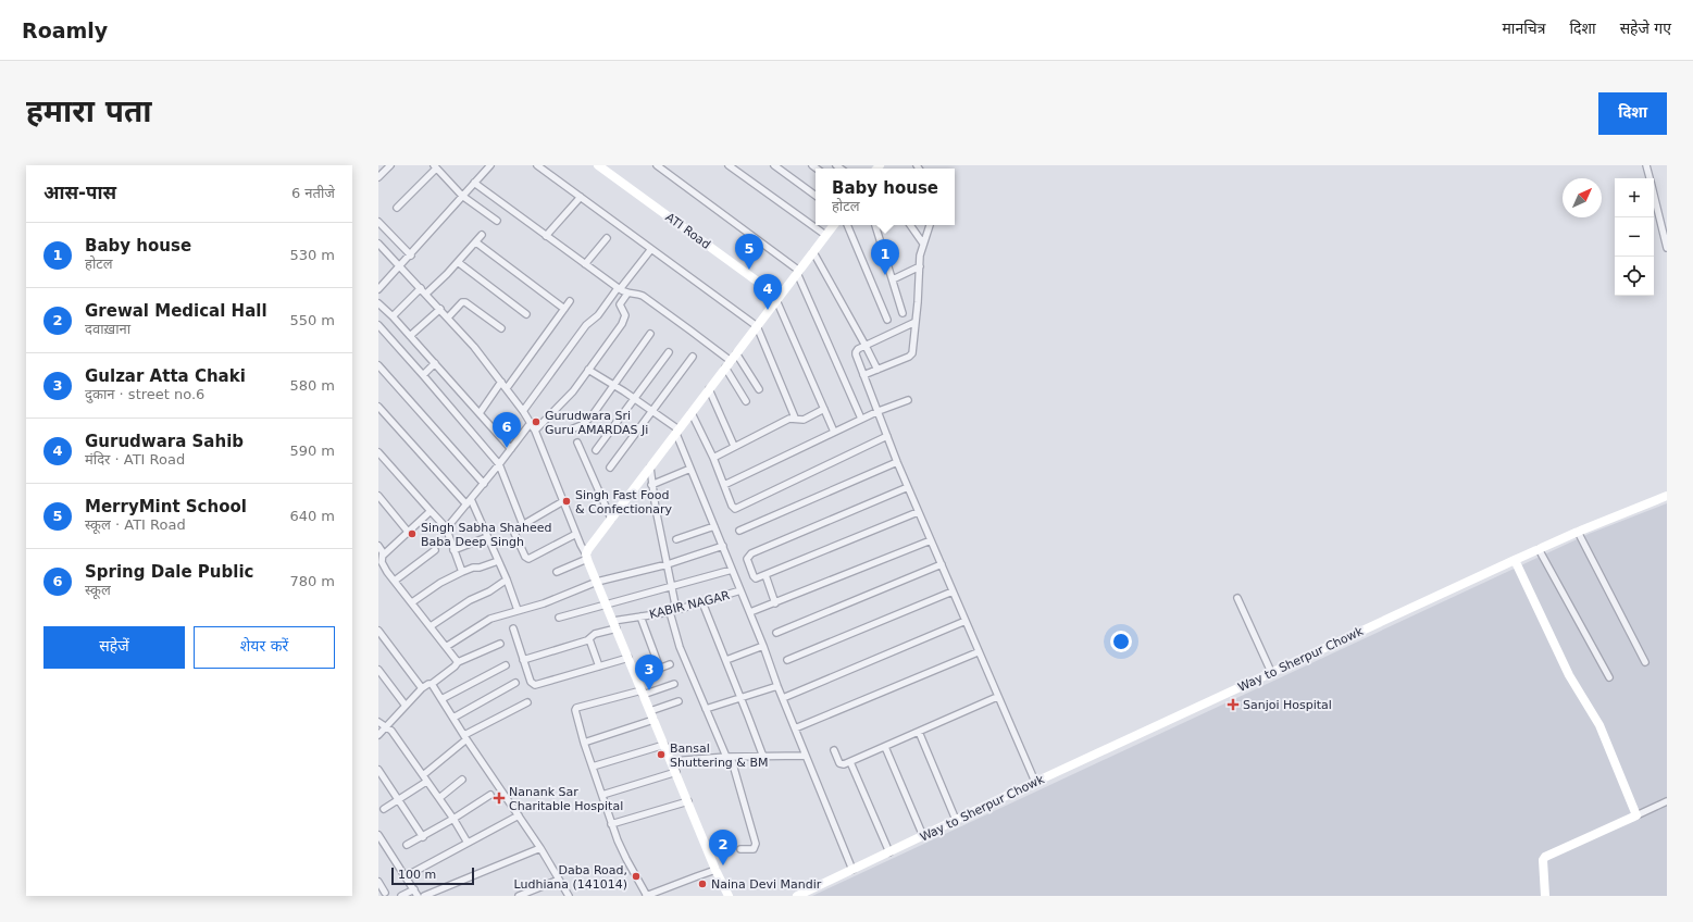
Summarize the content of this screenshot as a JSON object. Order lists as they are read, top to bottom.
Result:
{
  "streets": {
    "street": ["ATI Road", "KABIR NAGAR", "Way to Sherpur Chowk"]
  },
  "places": {
    "other": [
      "Gurudwara Sri Guru AMARDAS Ji",
      "Singh Fast Food & Confectionary",
      "Singh Sabha Shaheed Baba Deep Singh",
      "Bansal Shuttering & BM",
      "Daba Road, Ludhiana (141014)",
      "Naina Devi Mandir"
    ],
    "health": ["Sanjoi Hospital", "Nanank Sar Charitable Hospital"]
  },
  "scale_bar": "100 m",
  "north": "top right",
  "page": {
    "header": "Roamly",
    "nav": ["मानचित्र", "दिशा", "सहेजे गए"],
    "buttons": [
      "दिशा",
      ["सहेजें", "शेयर करें"]
    ],
    "title": "हमारा पता",
    "heading": ["आस-पास", "6 नतीजे"],
    "popup": ["Baby house", "होटल"],
    "map_buttons": ["+", "−"],
    "list": [
      {
        "mark": "1",
        "name": "Baby house",
        "note": "होटल",
        "value": "530 m"
      },
      {
        "mark": "2",
        "name": "Grewal Medical Hall",
        "note": "दवाख़ाना",
        "value": "550 m"
      },
      {
        "mark": "3",
        "name": "Gulzar Atta Chaki",
        "note": "दुकान · street no.6",
        "value": "580 m"
      },
      {
        "mark": "4",
        "name": "Gurudwara Sahib",
        "note": "मंदिर · ATI Road",
        "value": "590 m"
      },
      {
        "mark": "5",
        "name": "MerryMint School",
        "note": "स्कूल · ATI Road",
        "value": "640 m"
      },
      {
        "mark": "6",
        "name": "Spring Dale Public",
        "note": "स्कूल",
        "value": "780 m"
      }
    ],
    "pins": [
      "5",
      "1",
      "4",
      "6",
      "3",
      "2"
    ],
    "scale": "100 m"
  }
}
